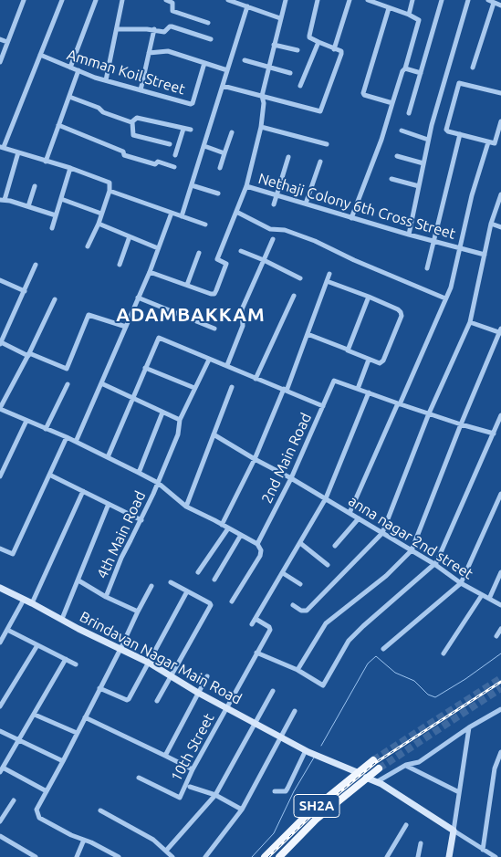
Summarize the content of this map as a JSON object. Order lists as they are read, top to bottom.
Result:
{
  "streets": {
    "main road": ["SH2A"],
    "street": [
      "Amman Koil Street",
      "Nethaji Colony 6th Cross Street",
      "2nd Main Road",
      "4th Main Road",
      "anna nagar 2nd street",
      "Brindavan Nagar Main Road",
      "10th Street"
    ]
  },
  "crossings": [
    ["2nd Main Road", "anna nagar 2nd street"],
    ["Brindavan Nagar Main Road", "10th Street"],
    ["Brindavan Nagar Main Road", "SH2A"]
  ],
  "districts": ["ADAMBAKKAM"]
}
